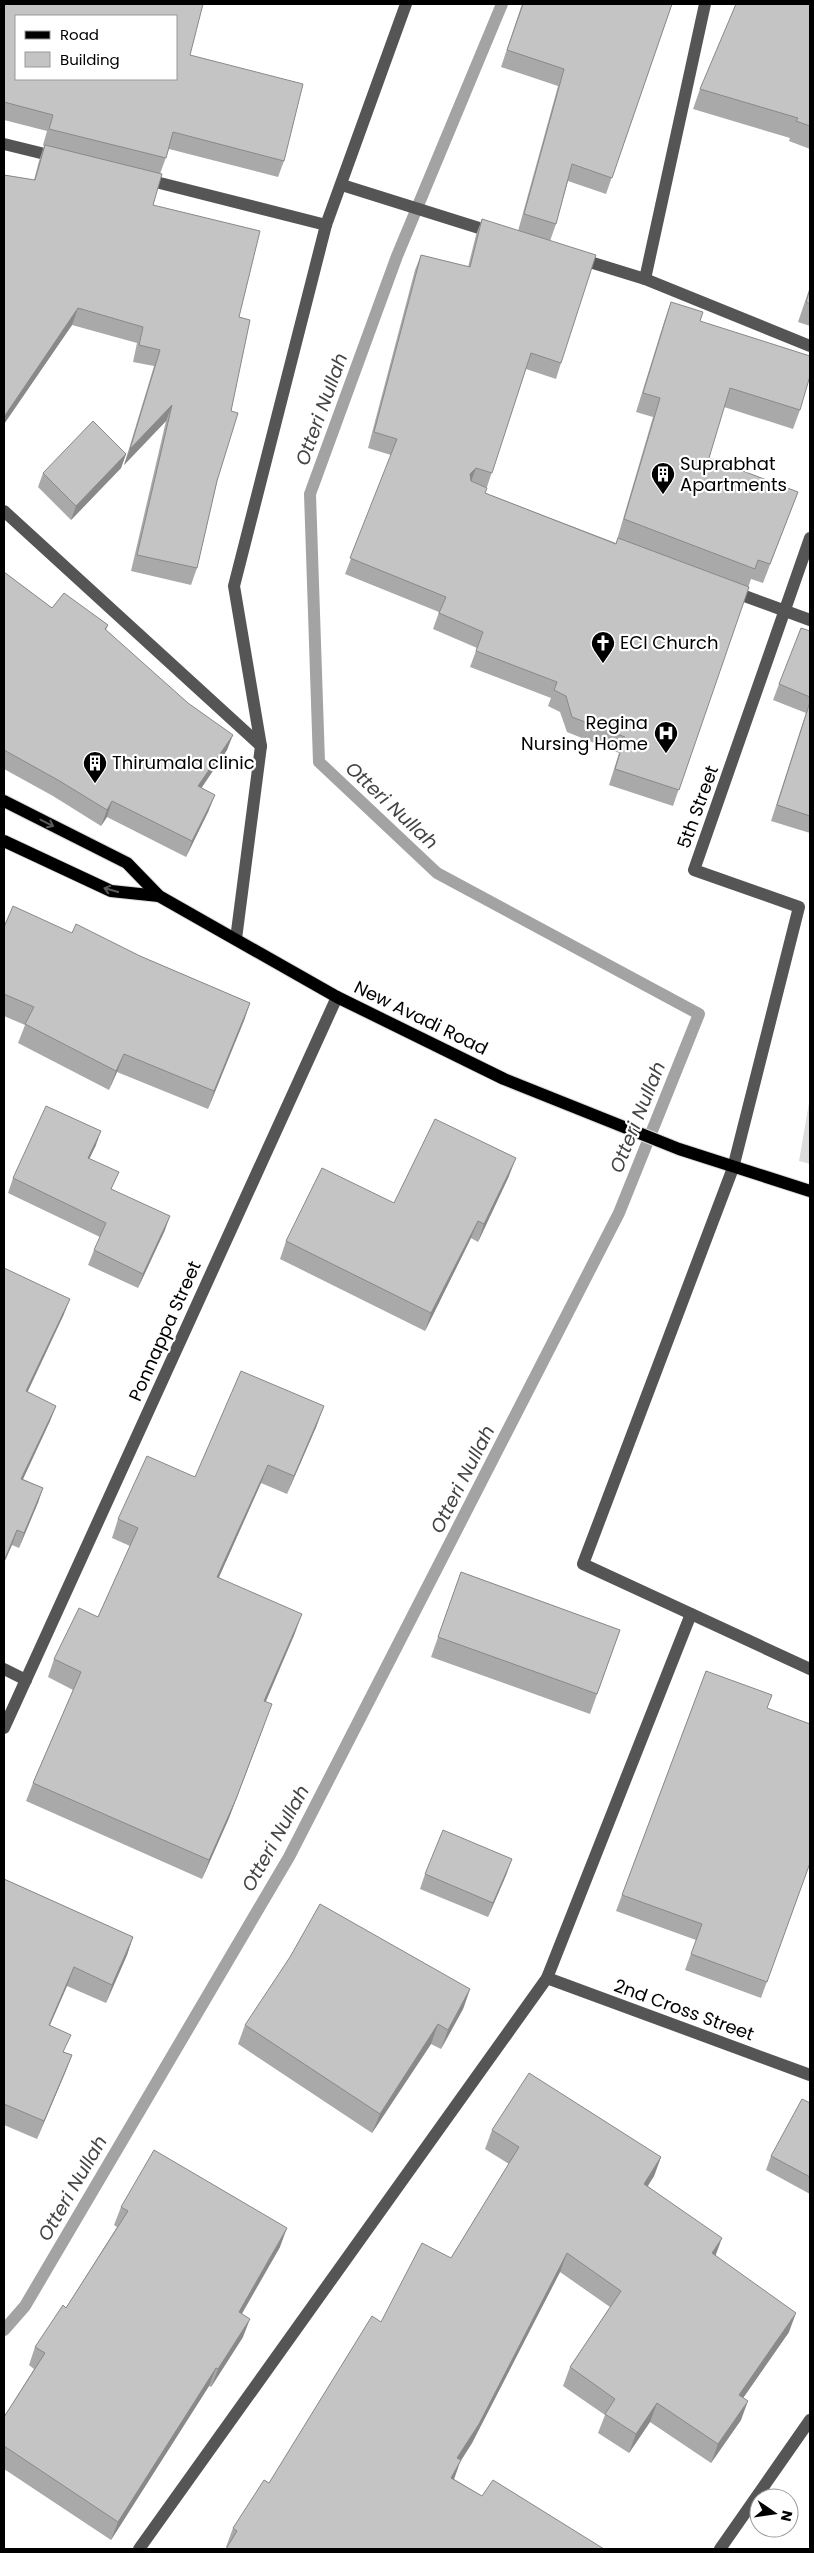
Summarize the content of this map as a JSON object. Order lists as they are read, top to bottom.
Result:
{
  "streets": {
    "main road": ["New Avadi Road"],
    "street": ["5th Street", "Ponnappa Street", "2nd Cross Street"]
  },
  "crossings": [
    ["5th Street", "New Avadi Road"],
    ["New Avadi Road", "Ponnappa Street"]
  ],
  "water": ["Otteri Nullah"],
  "places": {
    "building": ["Suprabhat Apartments", "Thirumala clinic"],
    "church": ["ECI Church"],
    "hospital": ["Regina Nursing Home"]
  },
  "legend": ["Road", "Building"],
  "north": "right"
}
